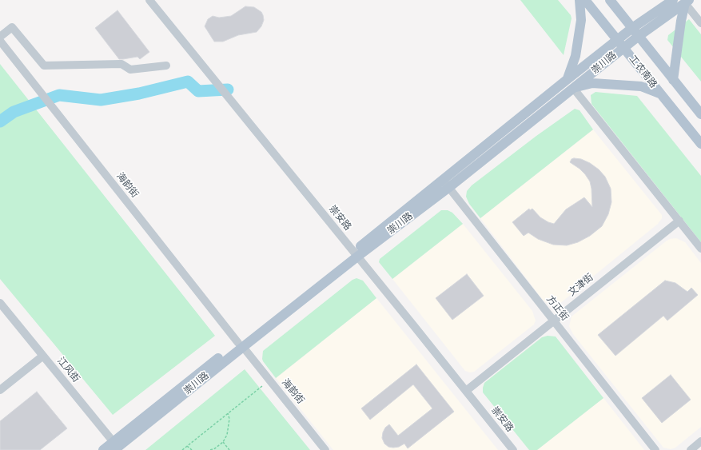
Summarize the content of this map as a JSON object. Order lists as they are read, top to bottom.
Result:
{
  "streets": {
    "main road": ["崇川路", "工农南路"],
    "street": [
      "海韵街",
      "崇安路",
      "文津街",
      "方正街",
      "江风街"
    ]
  },
  "crossings": [
    ["崇川路", "工农南路"],
    ["崇川路", "海韵街"],
    ["崇川路", "崇安路"],
    ["崇川路", "方正街"],
    ["崇川路", "江风街"],
    ["崇安路", "文津街"],
    ["文津街", "方正街"]
  ]
}
